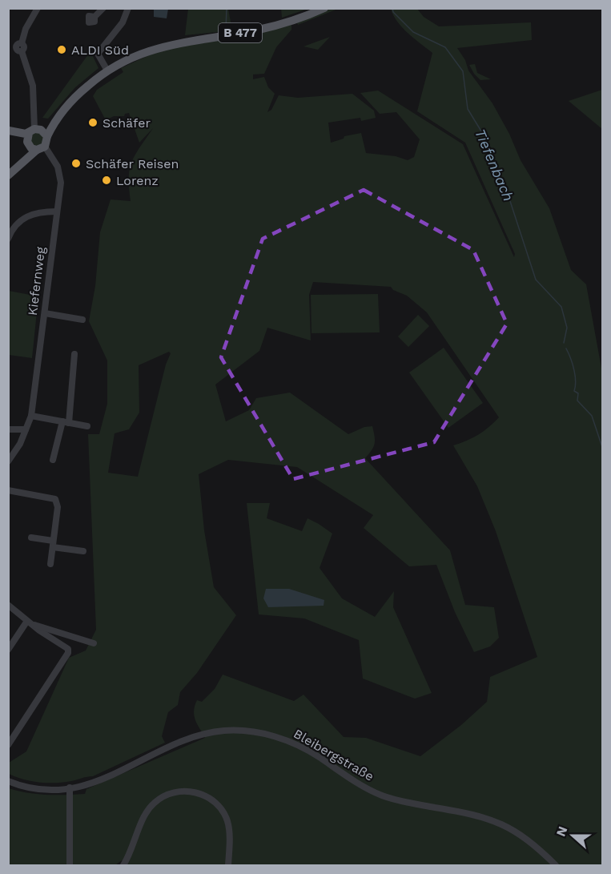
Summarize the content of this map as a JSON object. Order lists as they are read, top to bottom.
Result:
{
  "streets": {
    "main road": ["B 477"],
    "street": ["Kiefernweg", "Bleibergstraße"]
  },
  "crossings": [
    ["B 477", "Kiefernweg"]
  ],
  "water": ["Tiefenbach"],
  "places": [
    "ALDI Süd",
    "Schäfer",
    "Schäfer Reisen",
    "Lorenz"
  ],
  "north": "left"
}
